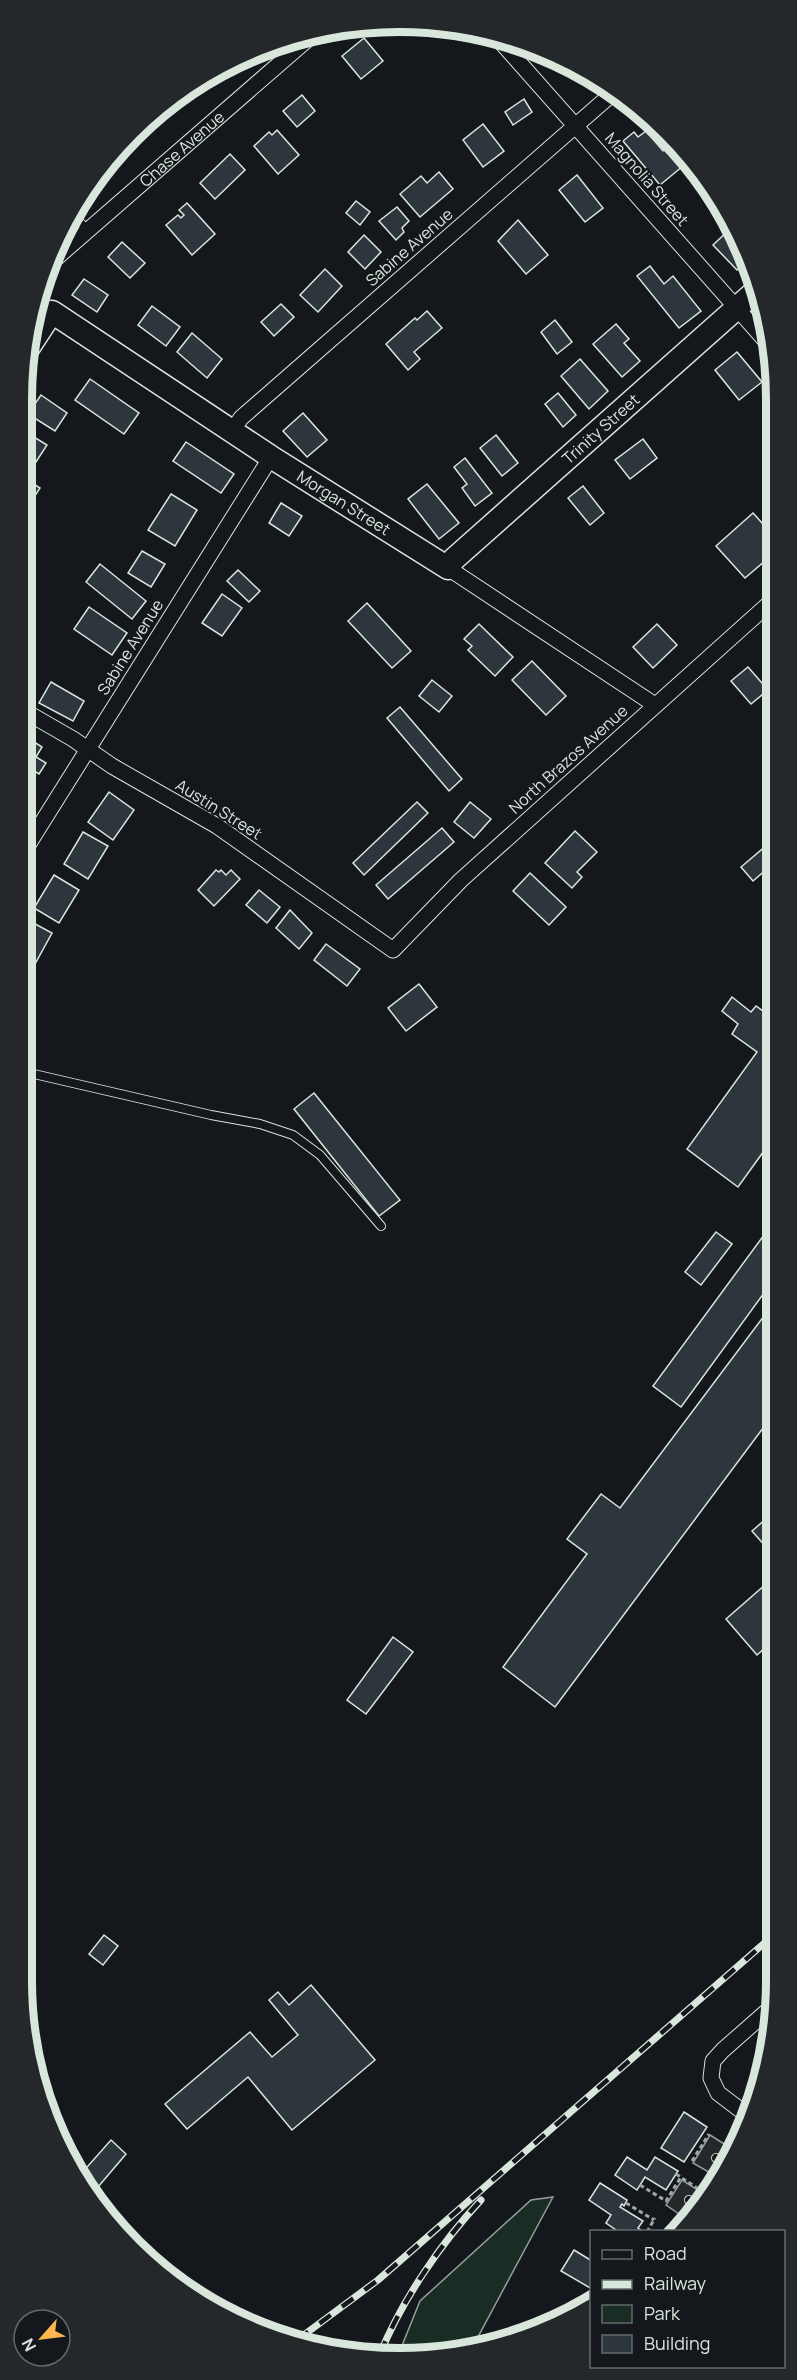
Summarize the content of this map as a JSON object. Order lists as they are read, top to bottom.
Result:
{
  "streets": {
    "street": [
      "Chase Avenue",
      "Magnolia Street",
      "Sabine Avenue",
      "Trinity Street",
      "Morgan Street",
      "North Brazos Avenue",
      "Austin Street"
    ]
  },
  "crossings": [
    ["Magnolia Street", "Sabine Avenue"],
    ["Magnolia Street", "Trinity Street"],
    ["Sabine Avenue", "Morgan Street"],
    ["Sabine Avenue", "Austin Street"],
    ["Trinity Street", "Morgan Street"],
    ["Morgan Street", "North Brazos Avenue"],
    ["North Brazos Avenue", "Austin Street"]
  ],
  "legend": [
    "Road",
    "Railway",
    "Park",
    "Building"
  ],
  "north": "bottom left"
}
